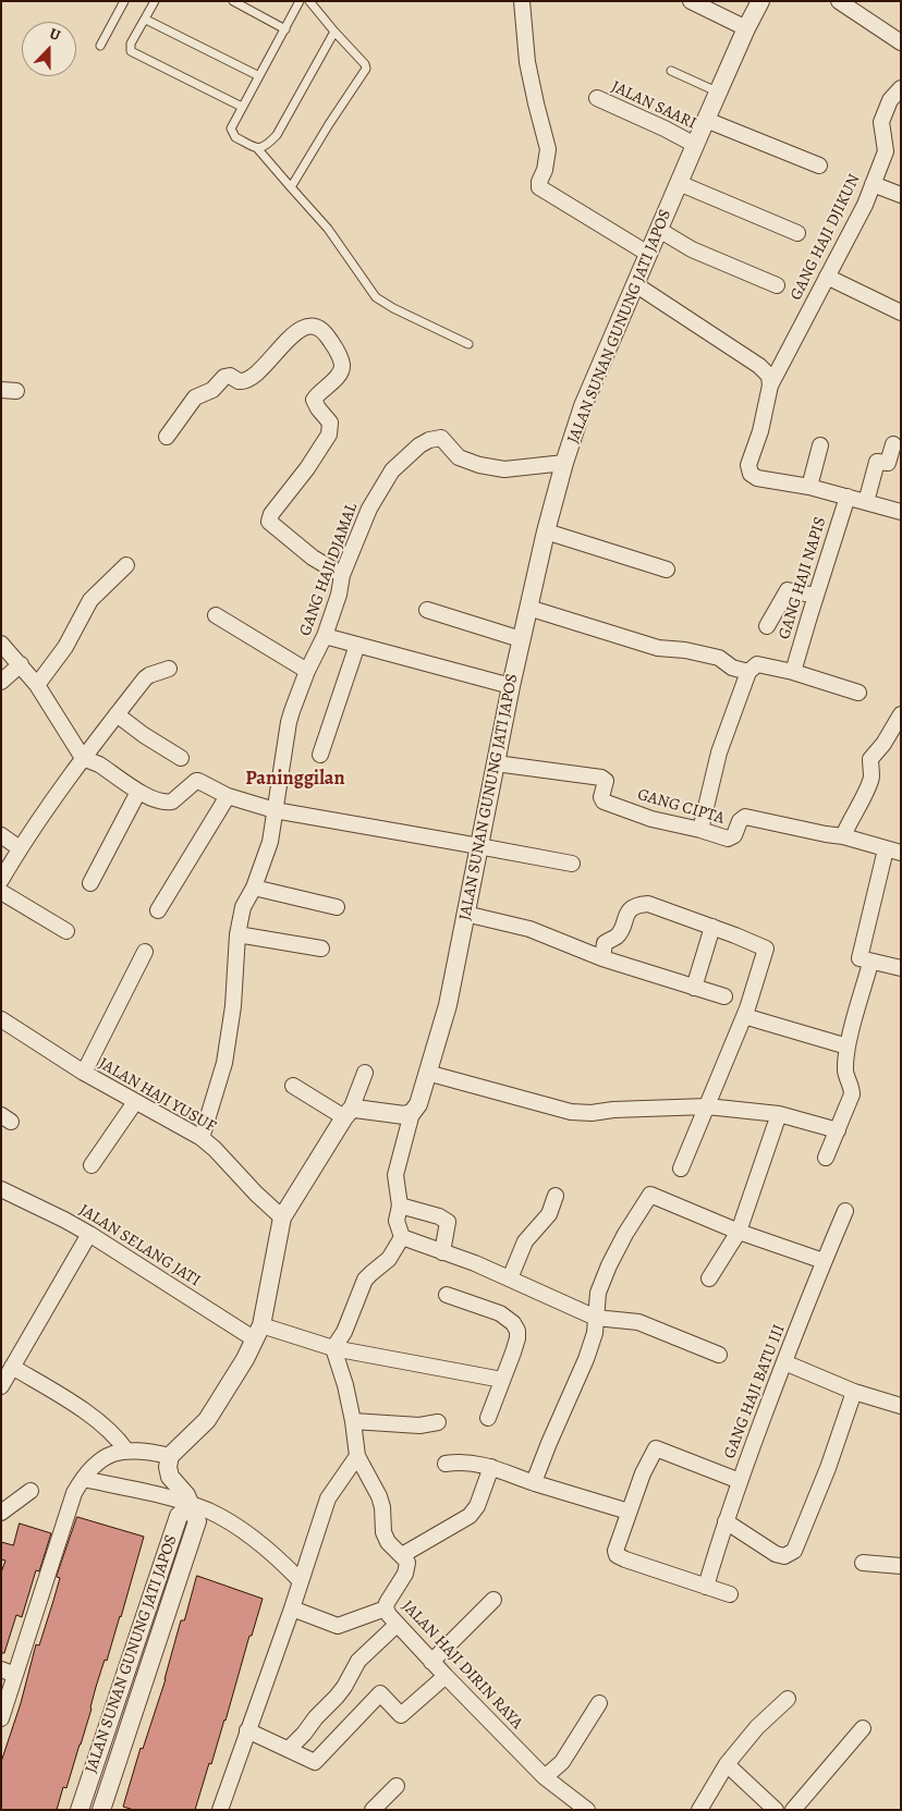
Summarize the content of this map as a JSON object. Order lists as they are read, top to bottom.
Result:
{
  "streets": {
    "street": [
      "JALAN SAARI",
      "GANG HAJI DJIKUN",
      "JALAN SUNAN GUNUNG JATI JAPOS",
      "GANG HAJI DJAMAL",
      "GANG HAJI NAPIS",
      "GANG CIPTA",
      "JALAN HAJI YUSUF",
      "JALAN SELANG JATI",
      "GANG HAJI BATU III",
      "JALAN HAJI DIRIN RAYA"
    ]
  },
  "crossings": [
    ["JALAN SAARI", "JALAN SUNAN GUNUNG JATI JAPOS"],
    ["JALAN SUNAN GUNUNG JATI JAPOS", "GANG HAJI DJAMAL"],
    ["JALAN SUNAN GUNUNG JATI JAPOS", "GANG CIPTA"],
    ["GANG HAJI DJAMAL", "JALAN HAJI YUSUF"]
  ],
  "districts": ["Paninggilan"],
  "north": "top"
}
